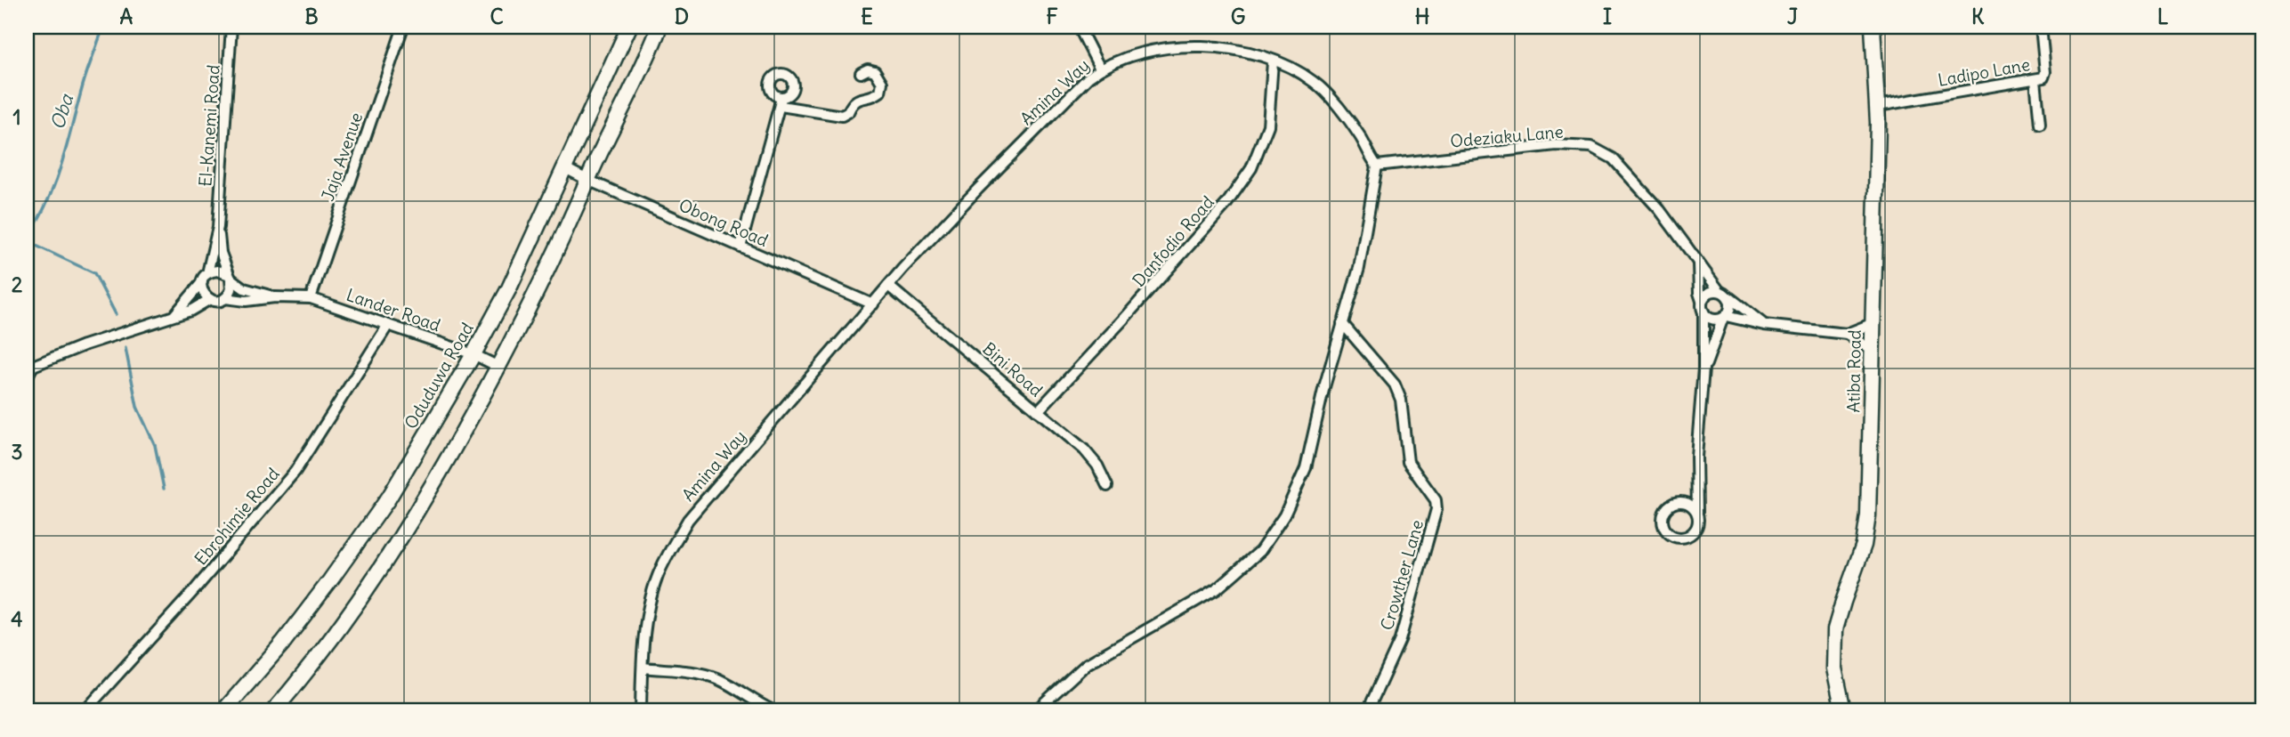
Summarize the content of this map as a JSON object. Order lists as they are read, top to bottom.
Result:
{
  "streets": {
    "street": [
      "Ladipo Lane",
      "Amina Way",
      "El-Kanemi Road",
      "Odeziaku Lane",
      "Jaja Avenue",
      "Obong Road",
      "Danfodio Road",
      "Lander Road",
      "Bini Road",
      "Atiba Road",
      "Oduduwa Road",
      "Ebrohimie Road",
      "Crowther Lane"
    ]
  },
  "crossings": [
    ["Ladipo Lane", "Atiba Road"],
    ["Amina Way", "Odeziaku Lane"],
    ["Amina Way", "Obong Road"],
    ["Amina Way", "Danfodio Road"],
    ["Amina Way", "Bini Road"],
    ["El-Kanemi Road", "Lander Road"],
    ["Jaja Avenue", "Lander Road"],
    ["Obong Road", "Oduduwa Road"],
    ["Danfodio Road", "Bini Road"],
    ["Lander Road", "Oduduwa Road"],
    ["Lander Road", "Ebrohimie Road"]
  ],
  "water": ["Oba"],
  "grid": {
    "columns": [
      "A",
      "B",
      "C",
      "D",
      "E",
      "F",
      "G",
      "H",
      "I",
      "J",
      "K",
      "L"
    ],
    "rows": [
      "1",
      "2",
      "3",
      "4"
    ]
  }
}
